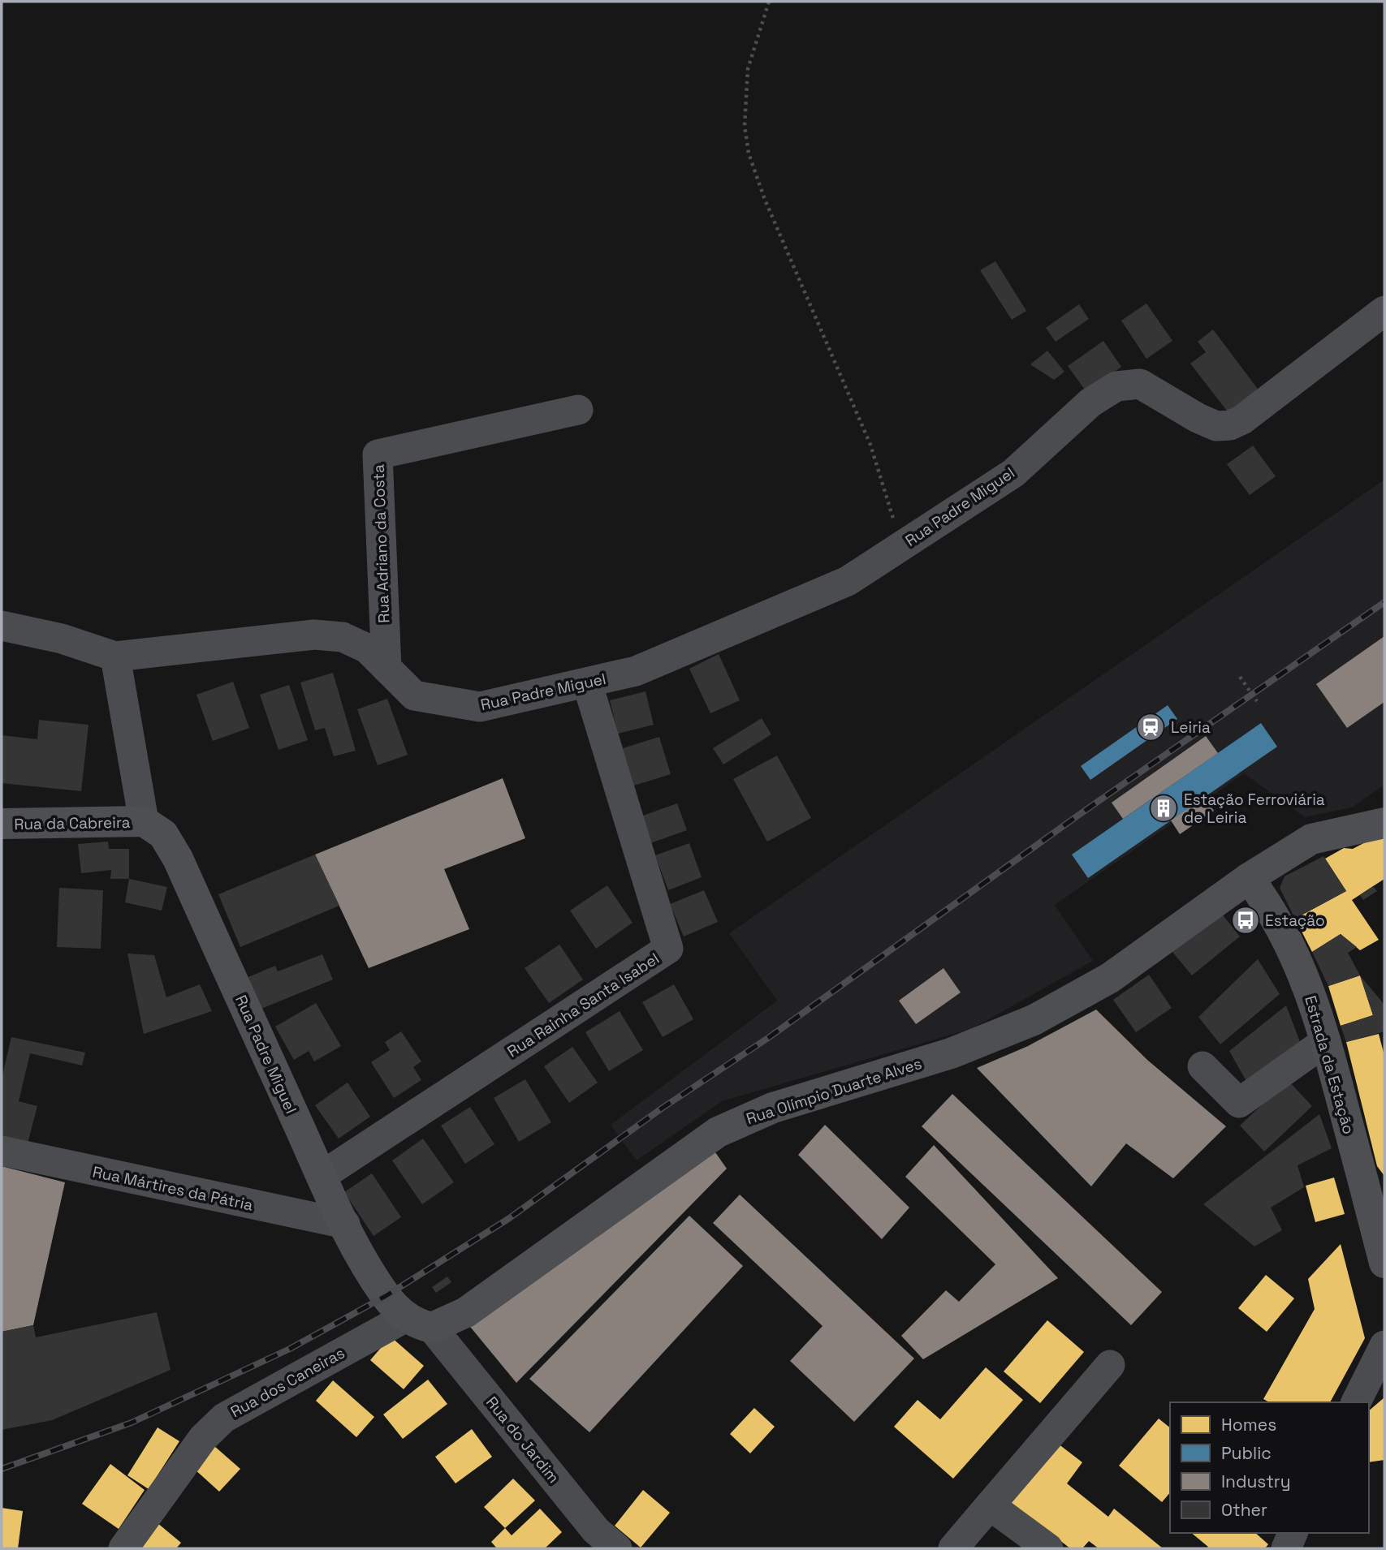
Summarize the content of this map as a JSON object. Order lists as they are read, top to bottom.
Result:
{
  "streets": {
    "main road": [
      "Rua Padre Miguel",
      "Rua da Cabreira",
      "Estrada da Estação",
      "Rua Olímpio Duarte Alves"
    ],
    "street": [
      "Rua Adriano da Costa",
      "Rua Rainha Santa Isabel",
      "Rua Mártires da Pátria",
      "Rua dos Caneiras",
      "Rua do Jardim"
    ]
  },
  "crossings": [
    ["Rua Padre Miguel", "Rua Adriano da Costa"],
    ["Rua Padre Miguel", "Rua da Cabreira"],
    ["Rua Padre Miguel", "Rua Rainha Santa Isabel"],
    ["Rua Padre Miguel", "Rua Olímpio Duarte Alves"],
    ["Rua Padre Miguel", "Rua Mártires da Pátria"],
    ["Rua Padre Miguel", "Rua dos Caneiras"],
    ["Rua Padre Miguel", "Rua do Jardim"],
    ["Estrada da Estação", "Rua Olímpio Duarte Alves"],
    ["Rua Olímpio Duarte Alves", "Rua dos Caneiras"],
    ["Rua Olímpio Duarte Alves", "Rua do Jardim"],
    ["Rua dos Caneiras", "Rua do Jardim"]
  ],
  "places": {
    "station": ["Leiria"],
    "building": ["Estação Ferroviária de Leiria"],
    "bus stop": ["Estação"]
  },
  "legend": [
    "Homes",
    "Public",
    "Industry",
    "Other"
  ]
}
